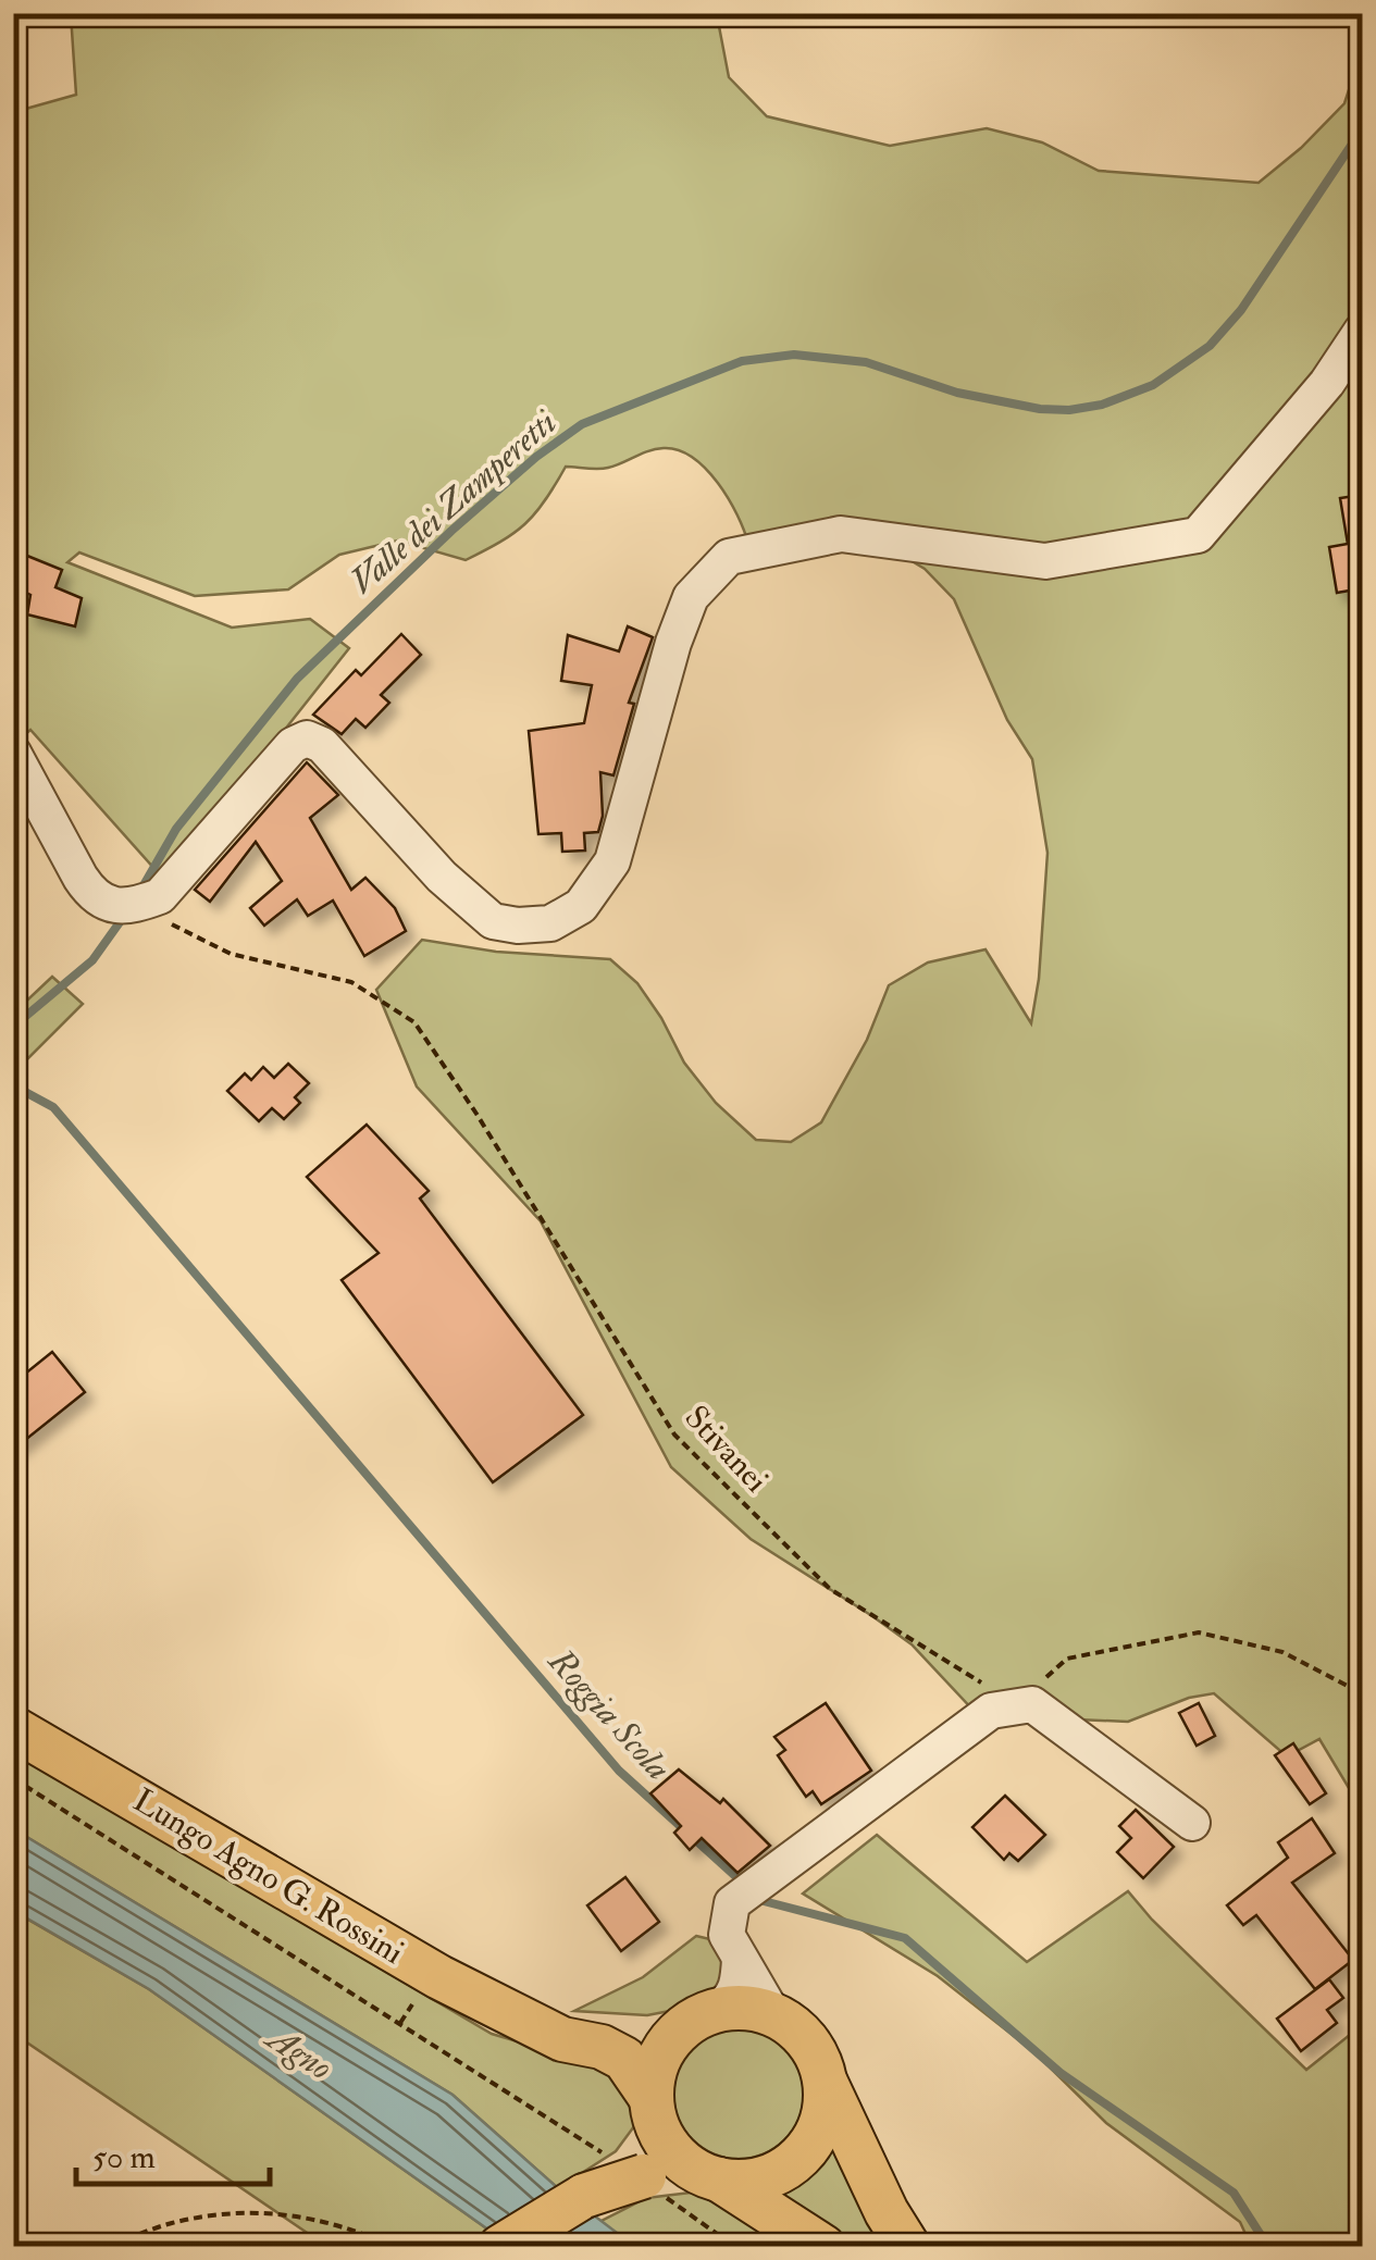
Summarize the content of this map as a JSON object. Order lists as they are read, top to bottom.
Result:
{
  "streets": {
    "main road": ["Lungo Agno G. Rossini"],
    "path": ["Stivanei"]
  },
  "water": ["Valle dei Zamperetti", "Roggia Scola", "Agno"],
  "scale_bar": "50 m"
}
